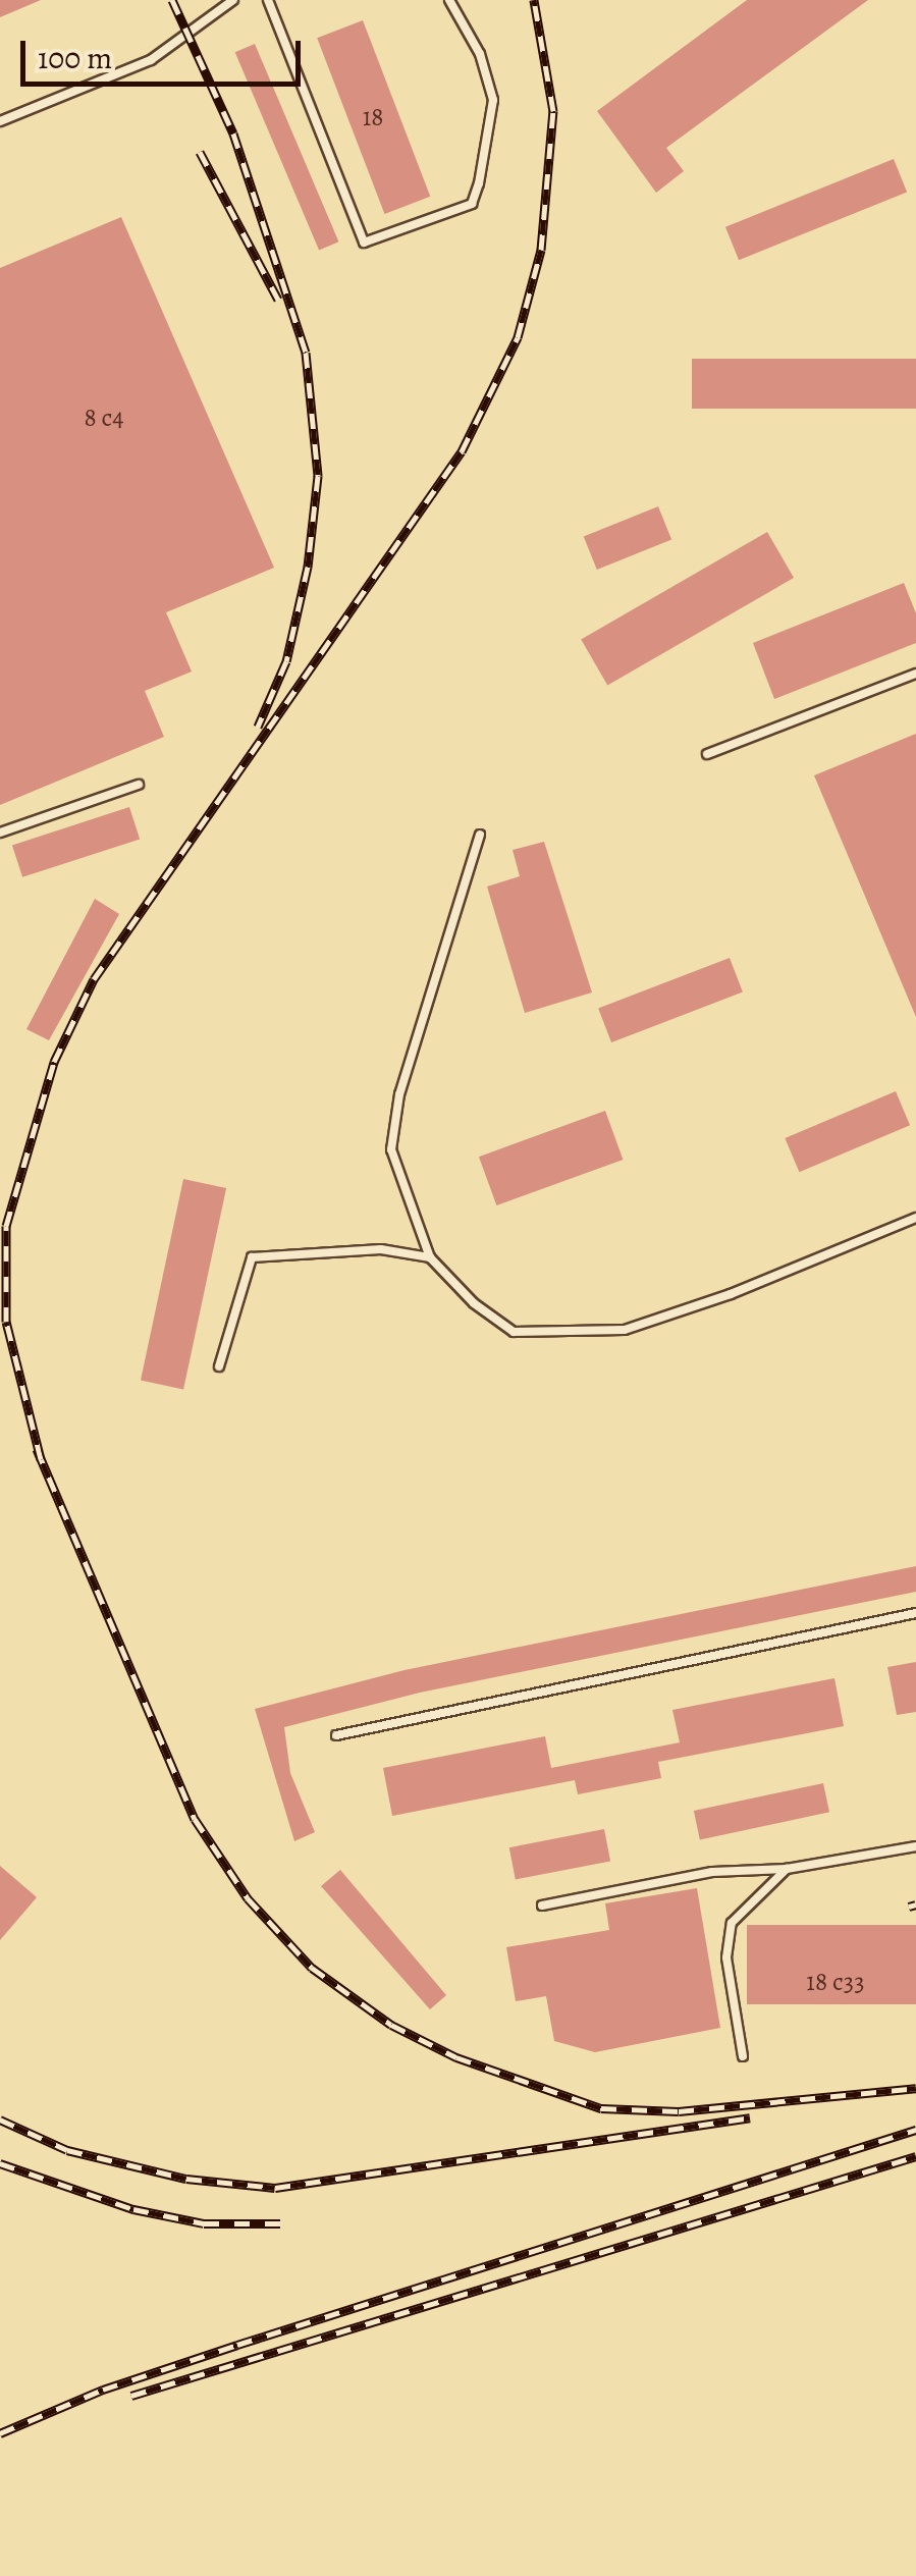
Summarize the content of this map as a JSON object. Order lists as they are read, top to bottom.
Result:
{
  "house_numbers": ["18", "8 с4", "18 с33"],
  "scale_bar": "100 m"
}
